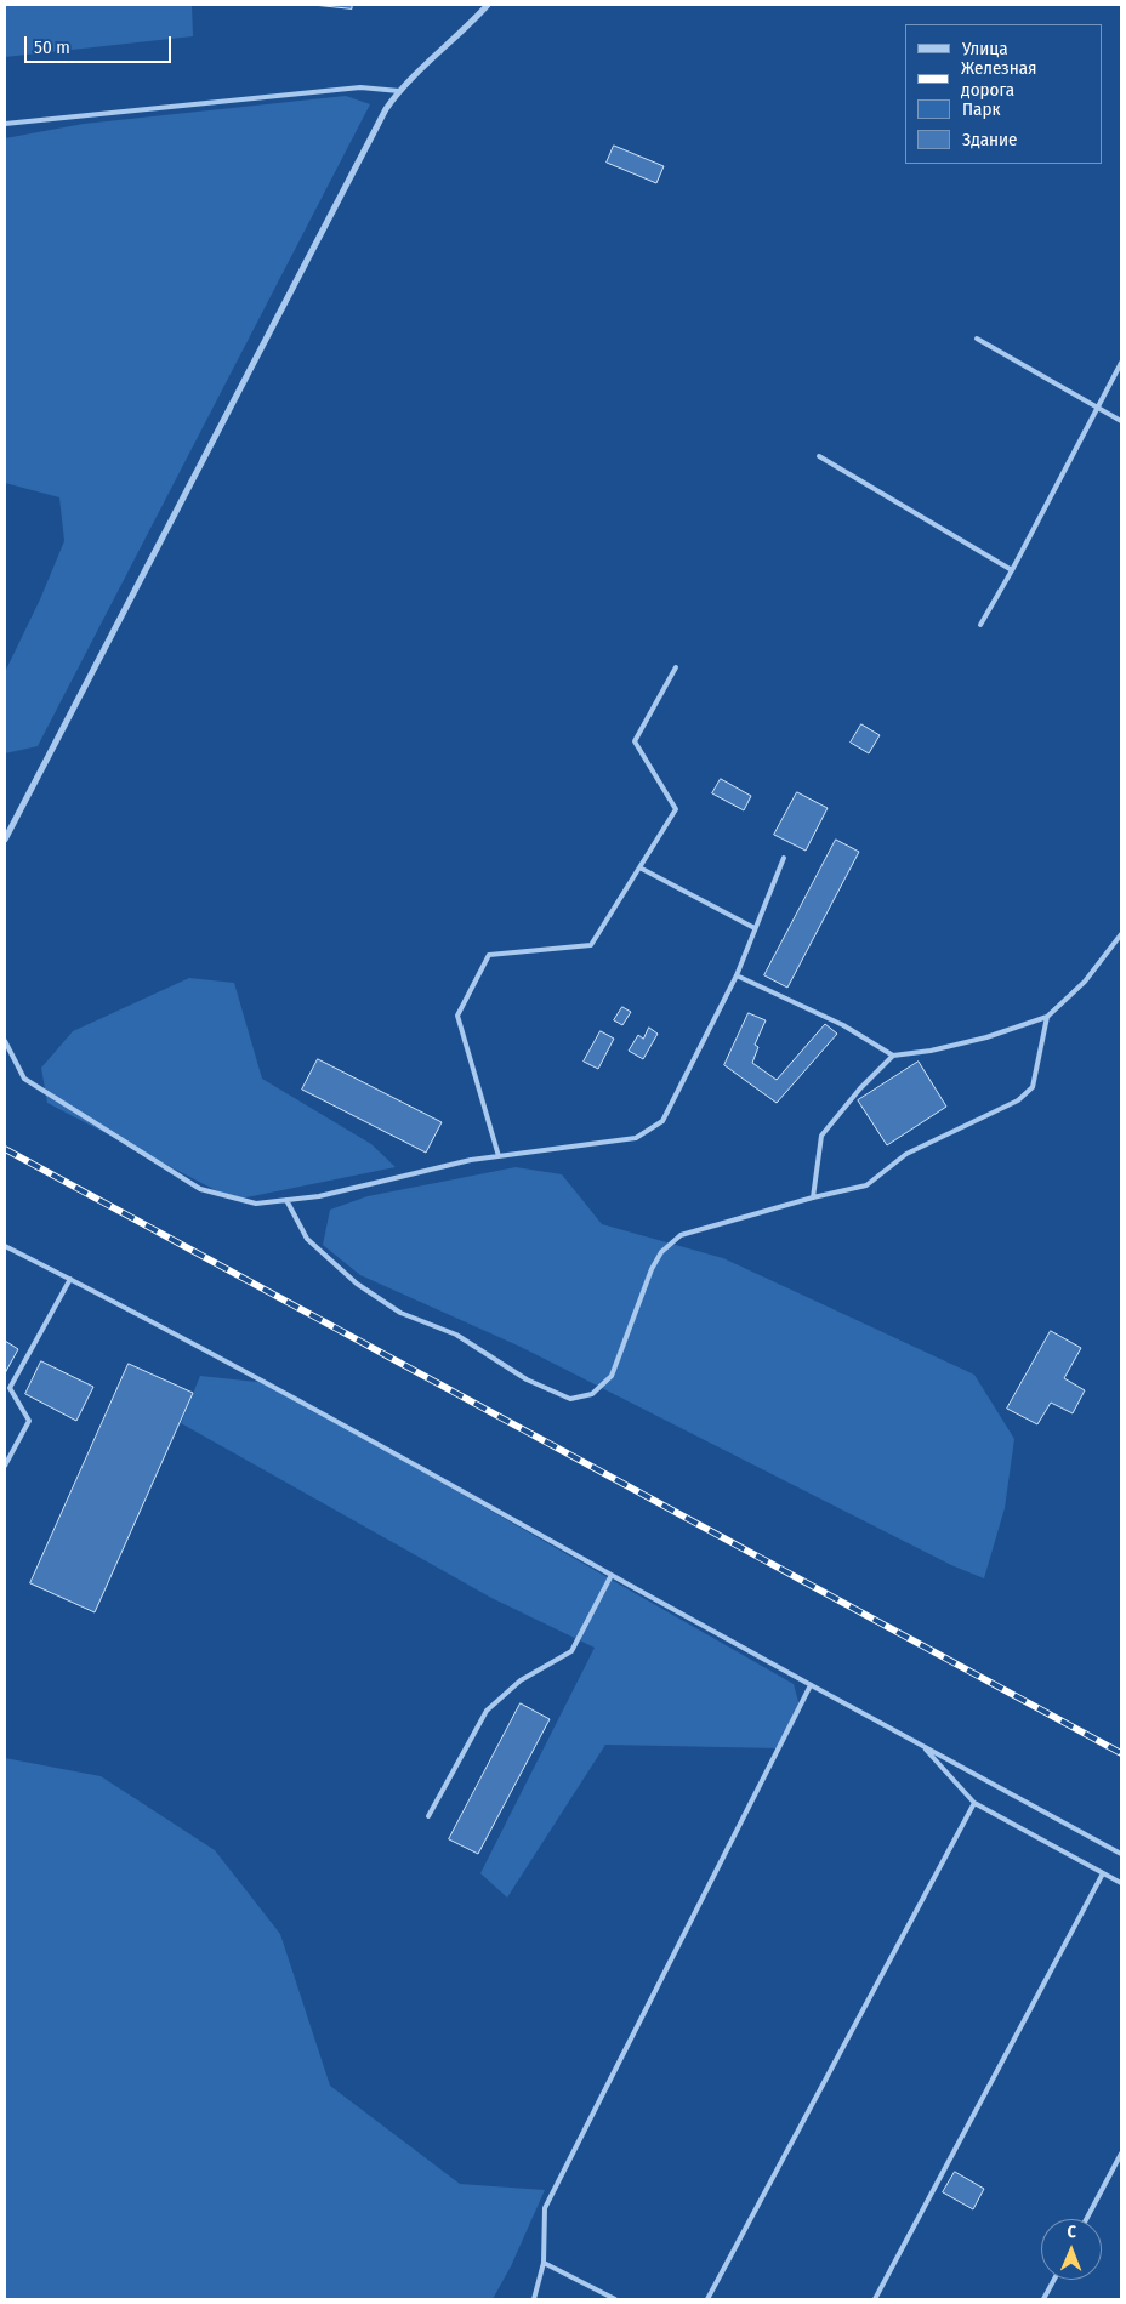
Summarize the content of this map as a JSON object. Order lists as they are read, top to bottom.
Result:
{
  "legend": [
    "Улица",
    "Железная дорога",
    "Парк",
    "Здание"
  ],
  "scale_bar": "50 m",
  "north": "top"
}
